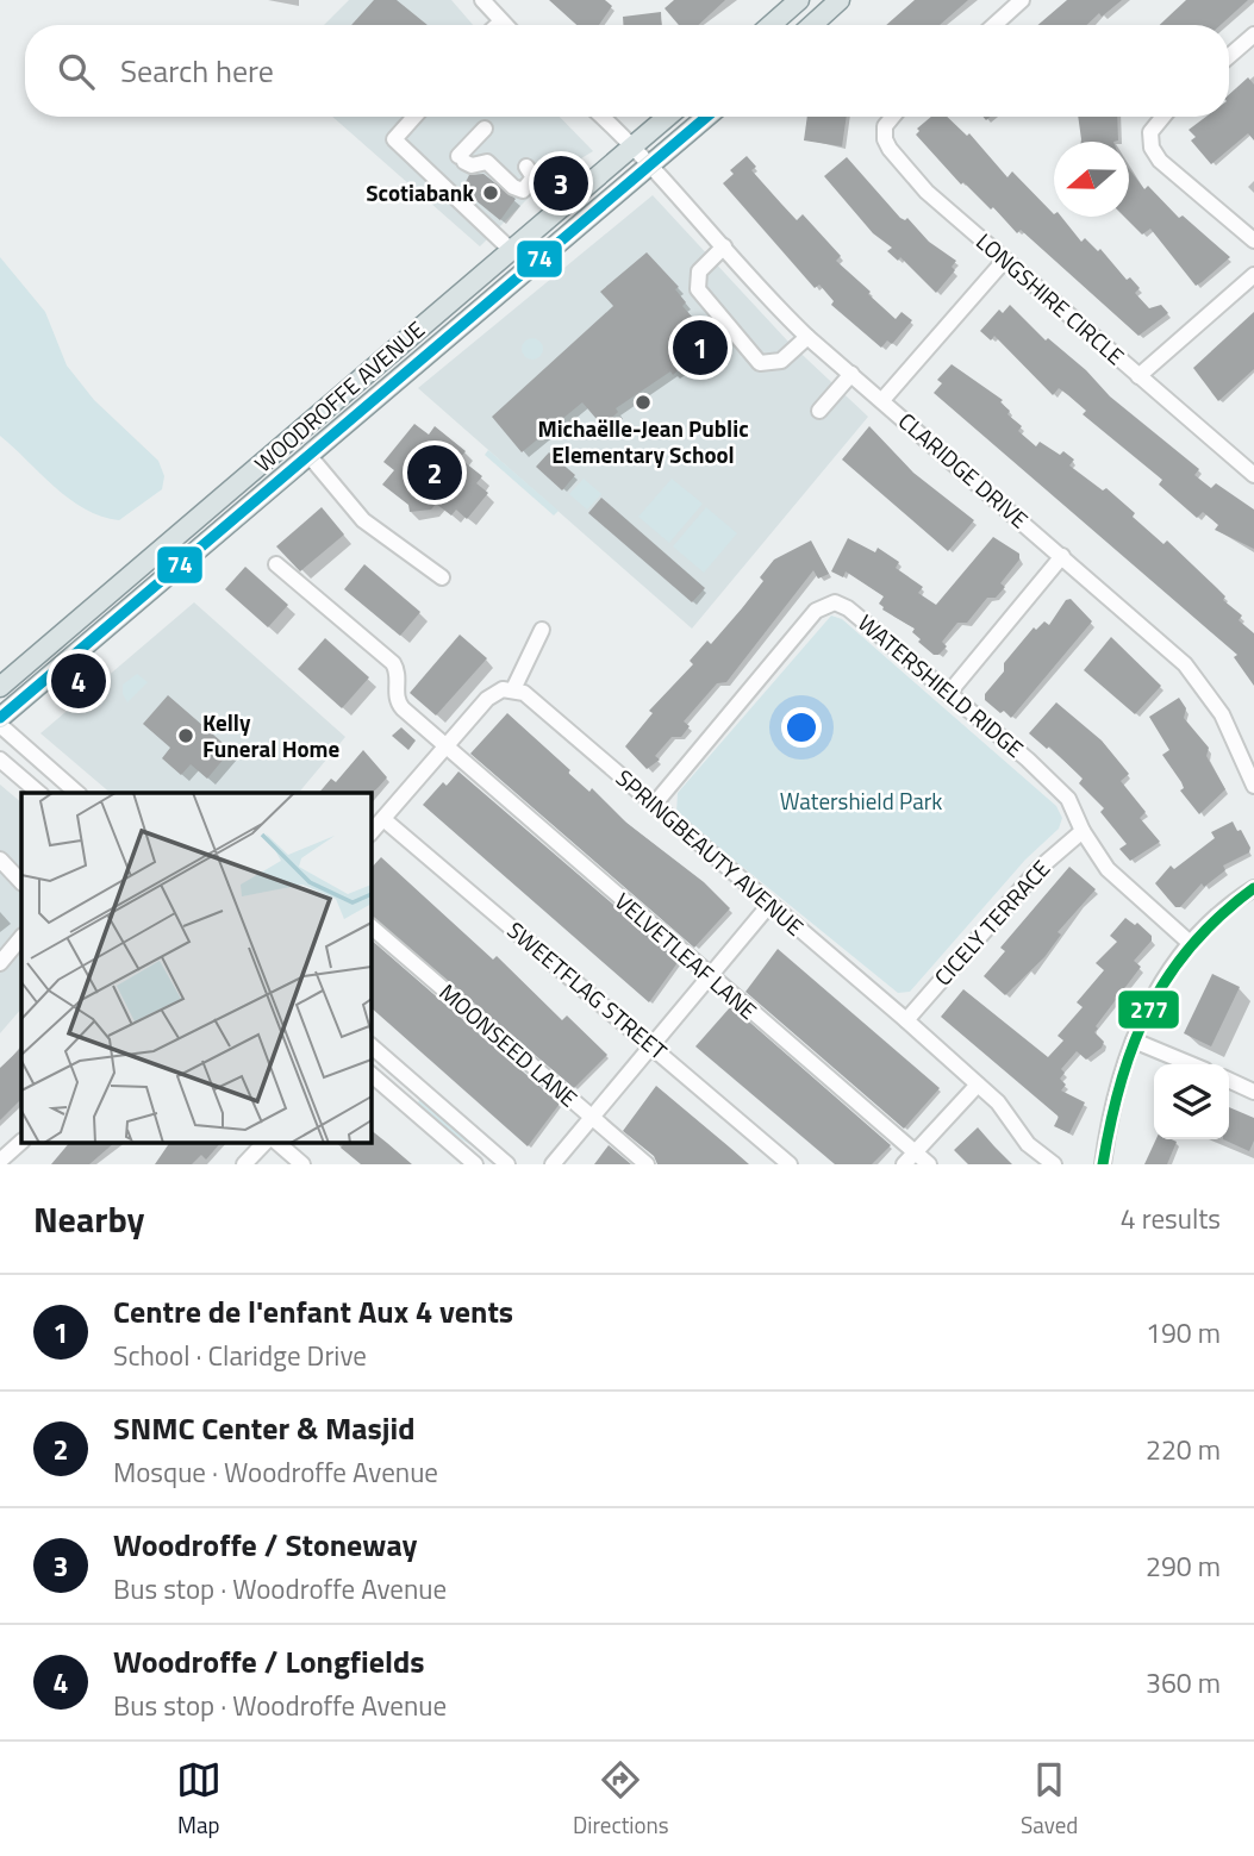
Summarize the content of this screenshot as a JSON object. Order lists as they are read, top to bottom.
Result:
{
  "streets": {
    "main road": ["WOODROFFE AVENUE"],
    "street": [
      "LONGSHIRE CIRCLE",
      "CLARIDGE DRIVE",
      "WATERSHIELD RIDGE",
      "SPRINGBEAUTY AVENUE",
      "CICELY TERRACE",
      "VELVETLEAF LANE",
      "SWEETFLAG STREET",
      "MOONSEED LANE"
    ]
  },
  "crossings": [
    ["WOODROFFE AVENUE", "CLARIDGE DRIVE"],
    ["WATERSHIELD RIDGE", "SPRINGBEAUTY AVENUE"],
    ["WATERSHIELD RIDGE", "CICELY TERRACE"],
    ["SPRINGBEAUTY AVENUE", "CICELY TERRACE"]
  ],
  "parks": ["Watershield Park"],
  "places": ["Scotiabank", "Michaëlle-Jean Public Elementary School", "Kelly Funeral Home"],
  "lines": ["transit line 74", "transit line 277"],
  "north": "left",
  "page": {
    "search": "Search here",
    "pins": [
      "3",
      "1",
      "2",
      "4"
    ],
    "heading": ["Nearby", "4 results"],
    "list": [
      {
        "mark": "1",
        "name": "Centre de l'enfant Aux 4 vents",
        "note": "School · Claridge Drive",
        "value": "190 m"
      },
      {
        "mark": "2",
        "name": "SNMC Center & Masjid",
        "note": "Mosque · Woodroffe Avenue",
        "value": "220 m"
      },
      {
        "mark": "3",
        "name": "Woodroffe / Stoneway",
        "note": "Bus stop · Woodroffe Avenue",
        "value": "290 m"
      },
      {
        "mark": "4",
        "name": "Woodroffe / Longfields",
        "note": "Bus stop · Woodroffe Avenue",
        "value": "360 m"
      }
    ],
    "nav": ["Map", "Directions", "Saved"]
  }
}
